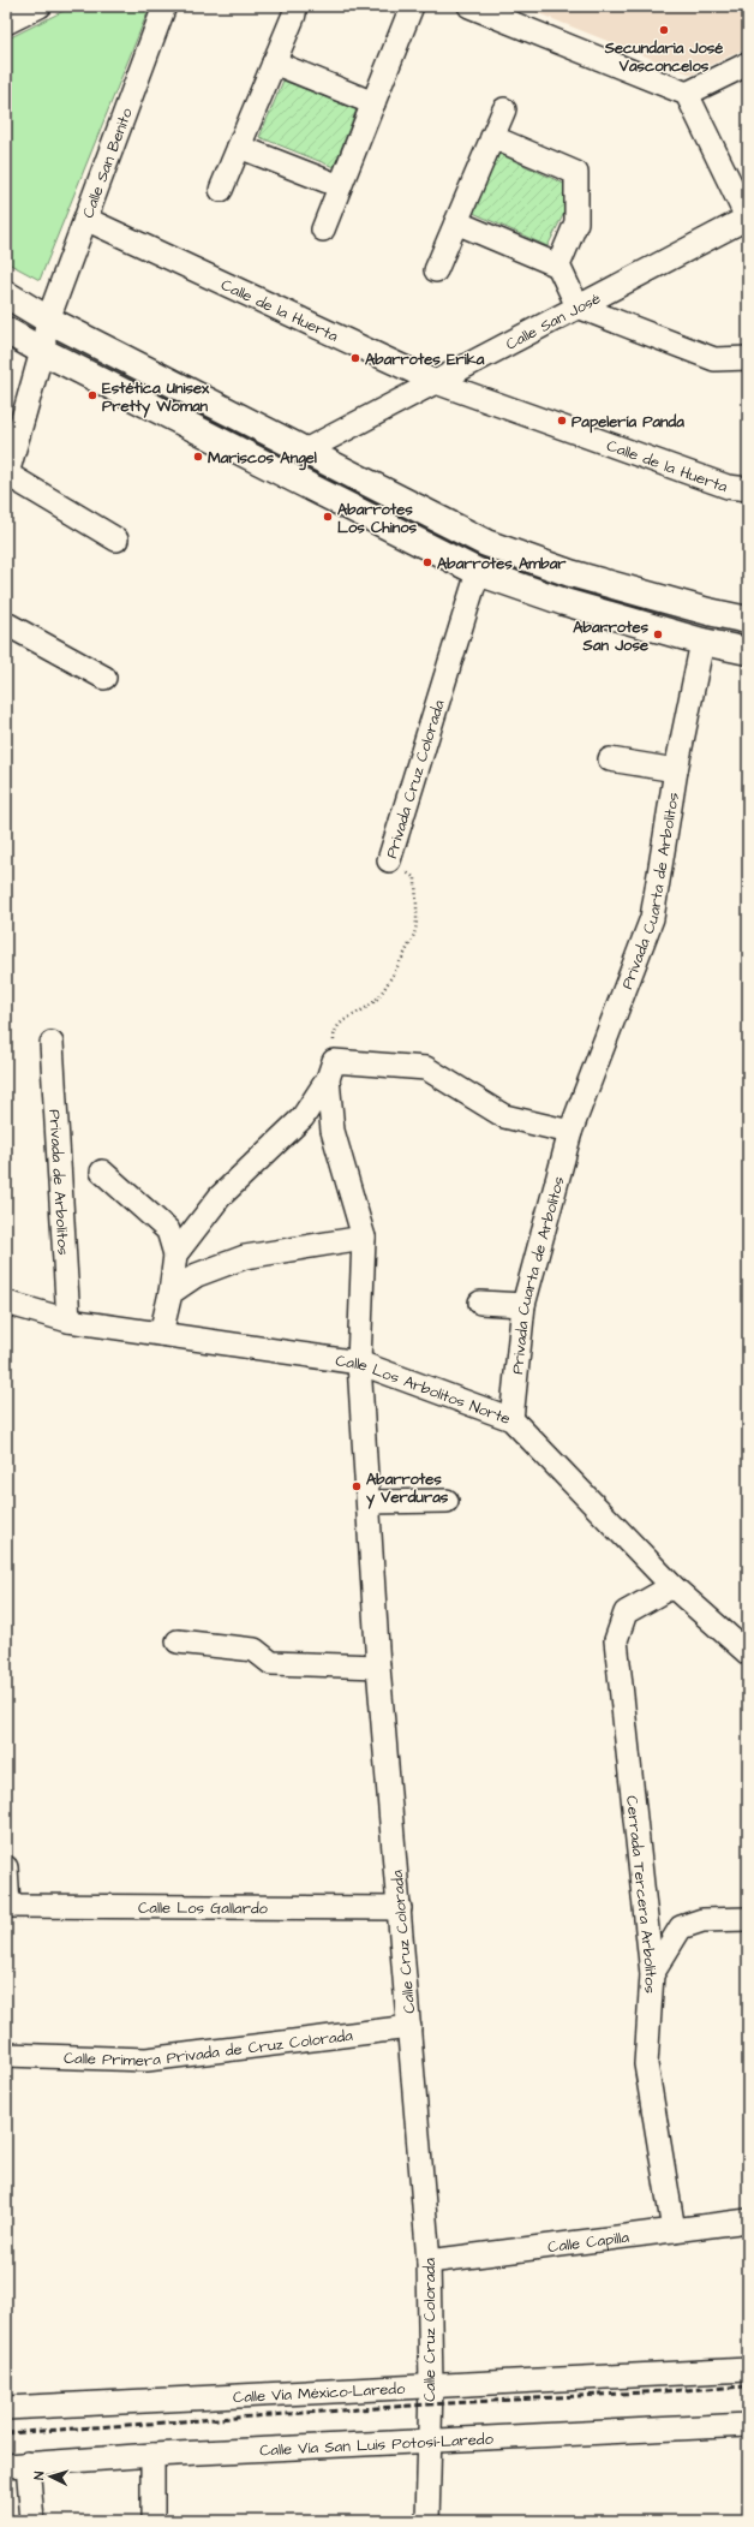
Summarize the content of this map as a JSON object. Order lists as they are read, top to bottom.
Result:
{
  "streets": {
    "street": [
      "Calle San Benito",
      "Calle de la Huerta",
      "Calle San José",
      "Privada Cruz Colorada",
      "Privada Cuarta de Arbolitos",
      "Privada de Arbolitos",
      "Calle Los Arbolitos Norte",
      "Cerrada Tercera Arbolitos",
      "Calle Los Gallardo",
      "Calle Cruz Colorada",
      "Calle Primera Privada de Cruz Colorada",
      "Calle Capilla",
      "Calle Vía México-Laredo",
      "Calle Vía San Luis Potosí-Laredo"
    ]
  },
  "crossings": [
    ["Calle San Benito", "Calle de la Huerta"],
    ["Calle de la Huerta", "Calle San José"],
    ["Privada Cruz Colorada", "Calle Cruz Colorada"],
    ["Privada Cuarta de Arbolitos", "Calle Los Arbolitos Norte"],
    ["Privada de Arbolitos", "Calle Los Arbolitos Norte"],
    ["Calle Los Arbolitos Norte", "Cerrada Tercera Arbolitos"],
    ["Calle Los Arbolitos Norte", "Calle Cruz Colorada"],
    ["Cerrada Tercera Arbolitos", "Calle Capilla"],
    ["Calle Los Gallardo", "Calle Cruz Colorada"],
    ["Calle Cruz Colorada", "Calle Primera Privada de Cruz Colorada"],
    ["Calle Cruz Colorada", "Calle Capilla"],
    ["Calle Cruz Colorada", "Calle Vía México-Laredo"],
    ["Calle Cruz Colorada", "Calle Vía San Luis Potosí-Laredo"]
  ],
  "places": [
    "Secundaria José Vasconcelos",
    "Abarrotes Erika",
    "Estética Unisex Pretty Woman",
    "Papelería Panda",
    "Mariscos Angel",
    "Abarrotes Los Chinos",
    "Abarrotes Ambar",
    "Abarrotes San Jose",
    "Abarrotes y Verduras"
  ],
  "north": "left"
}
